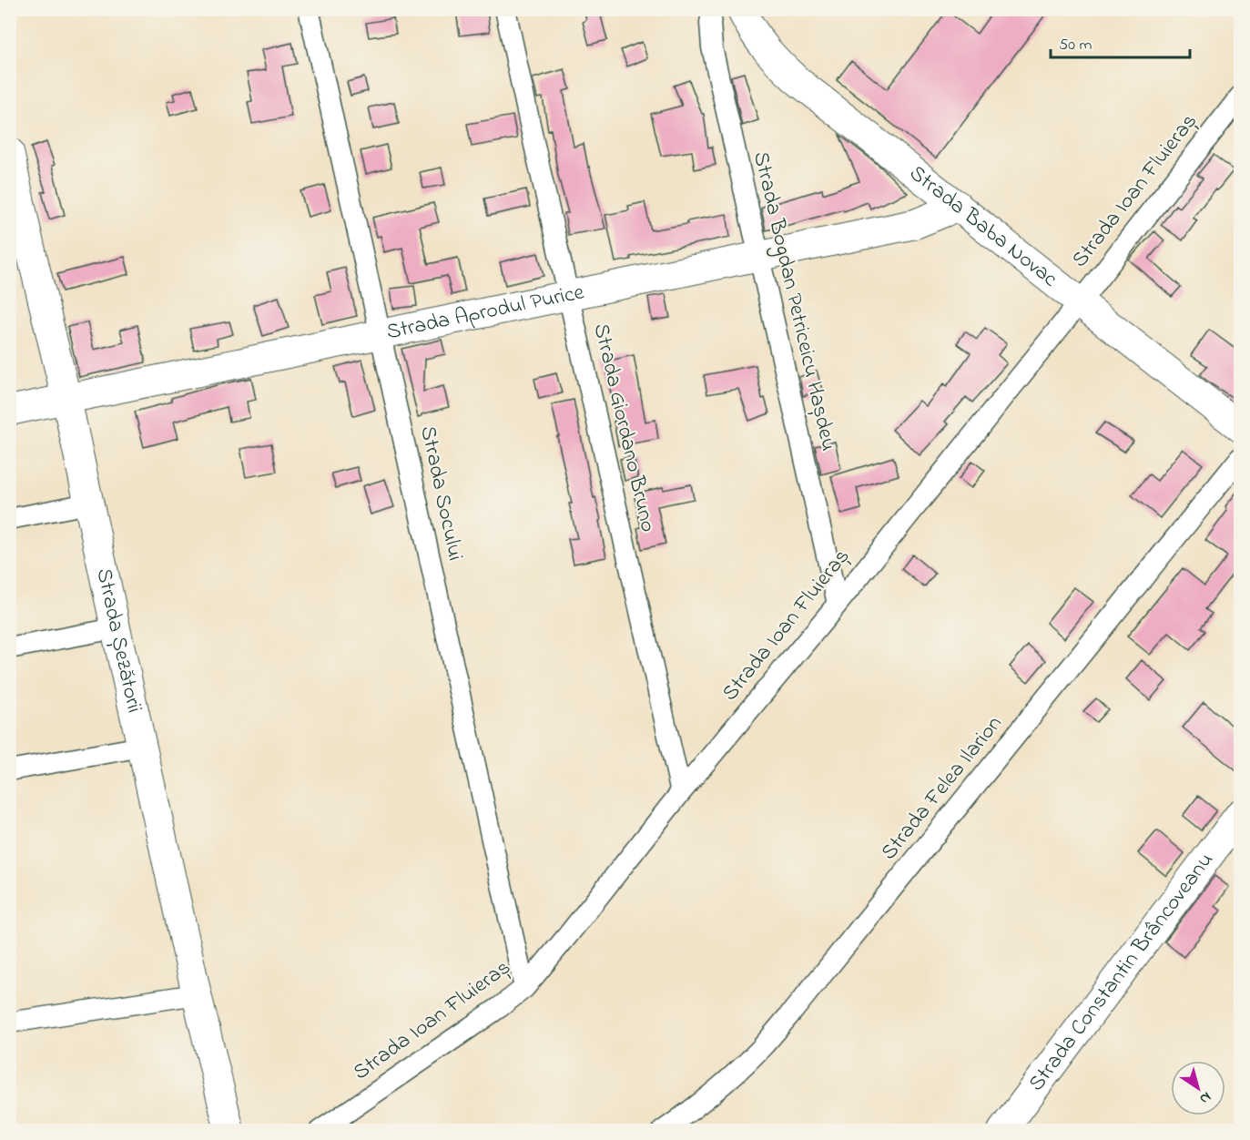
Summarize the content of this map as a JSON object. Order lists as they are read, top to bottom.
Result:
{
  "streets": {
    "street": [
      "Strada Ioan Fluieraș",
      "Strada Baba Novac",
      "Strada Bogdan Petriceicu Hașdeu",
      "Strada Aprodul Purice",
      "Strada Giordano Bruno",
      "Strada Socului",
      "Strada Șezătorii",
      "Strada Felea Ilarion",
      "Strada Constantin Brâncoveanu"
    ]
  },
  "crossings": [
    ["Strada Ioan Fluieraș", "Strada Baba Novac"],
    ["Strada Ioan Fluieraș", "Strada Bogdan Petriceicu Hașdeu"],
    ["Strada Ioan Fluieraș", "Strada Giordano Bruno"],
    ["Strada Ioan Fluieraș", "Strada Socului"],
    ["Strada Baba Novac", "Strada Aprodul Purice"],
    ["Strada Bogdan Petriceicu Hașdeu", "Strada Aprodul Purice"],
    ["Strada Aprodul Purice", "Strada Giordano Bruno"],
    ["Strada Aprodul Purice", "Strada Socului"],
    ["Strada Aprodul Purice", "Strada Șezătorii"]
  ],
  "scale_bar": "50 m",
  "north": "bottom right"
}
